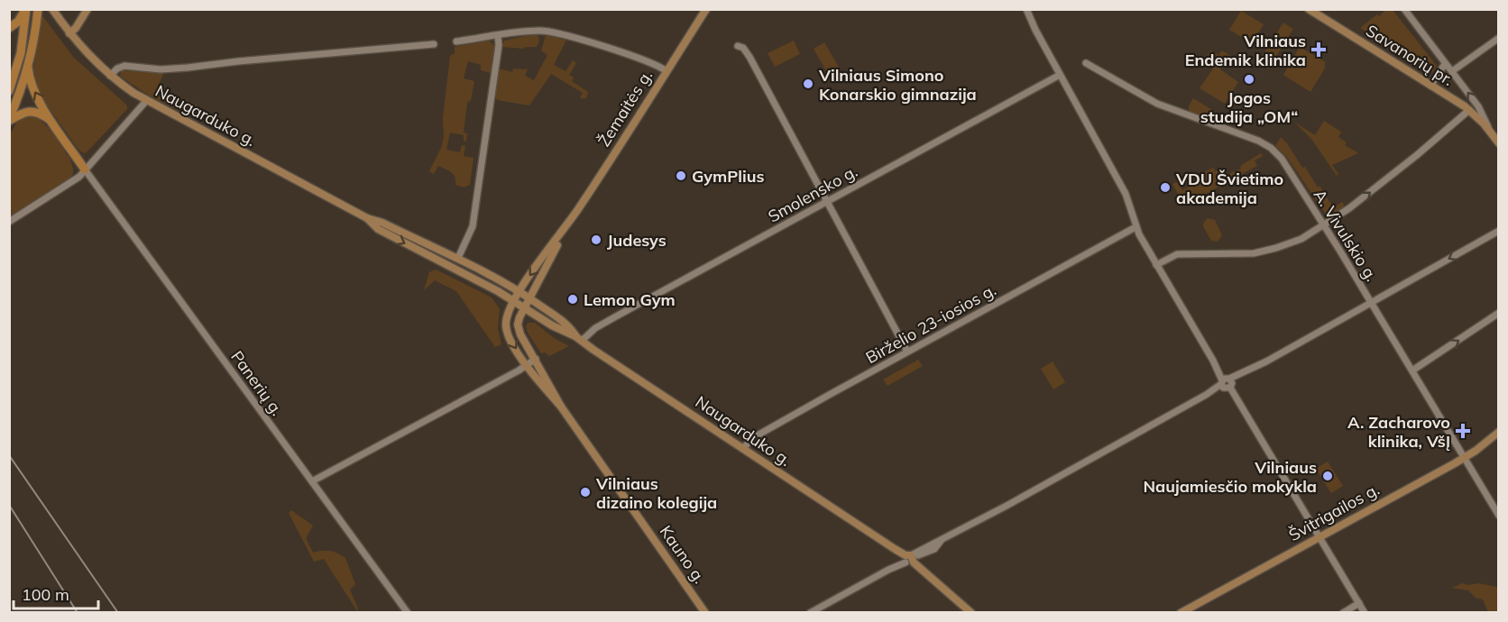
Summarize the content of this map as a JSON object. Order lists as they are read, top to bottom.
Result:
{
  "streets": {
    "main road": [
      "Savanorių pr.",
      "Žemaitės g.",
      "Naugarduko g.",
      "Švitrigailos g.",
      "Kauno g."
    ],
    "street": [
      "Smolensko g.",
      "A. Vivulskio g.",
      "Birželio 23-iosios g.",
      "Panerių g."
    ]
  },
  "crossings": [
    ["Žemaitės g.", "Naugarduko g."],
    ["Žemaitės g.", "Kauno g."],
    ["Naugarduko g.", "Smolensko g."],
    ["Naugarduko g.", "Birželio 23-iosios g."],
    ["Naugarduko g.", "Kauno g."],
    ["A. Vivulskio g.", "Švitrigailos g."]
  ],
  "places": {
    "health": ["Vilniaus Endemik klinika", "A. Zacharovo klinika, VšĮ"],
    "other": [
      "Jogos studija „OM“",
      "Vilniaus Simono Konarskio gimnazija",
      "GymPlius",
      "VDU Švietimo akademija",
      "Judesys",
      "Lemon Gym",
      "Vilniaus Naujamiesčio mokykla",
      "Vilniaus dizaino kolegija"
    ]
  },
  "scale_bar": "100 m"
}
